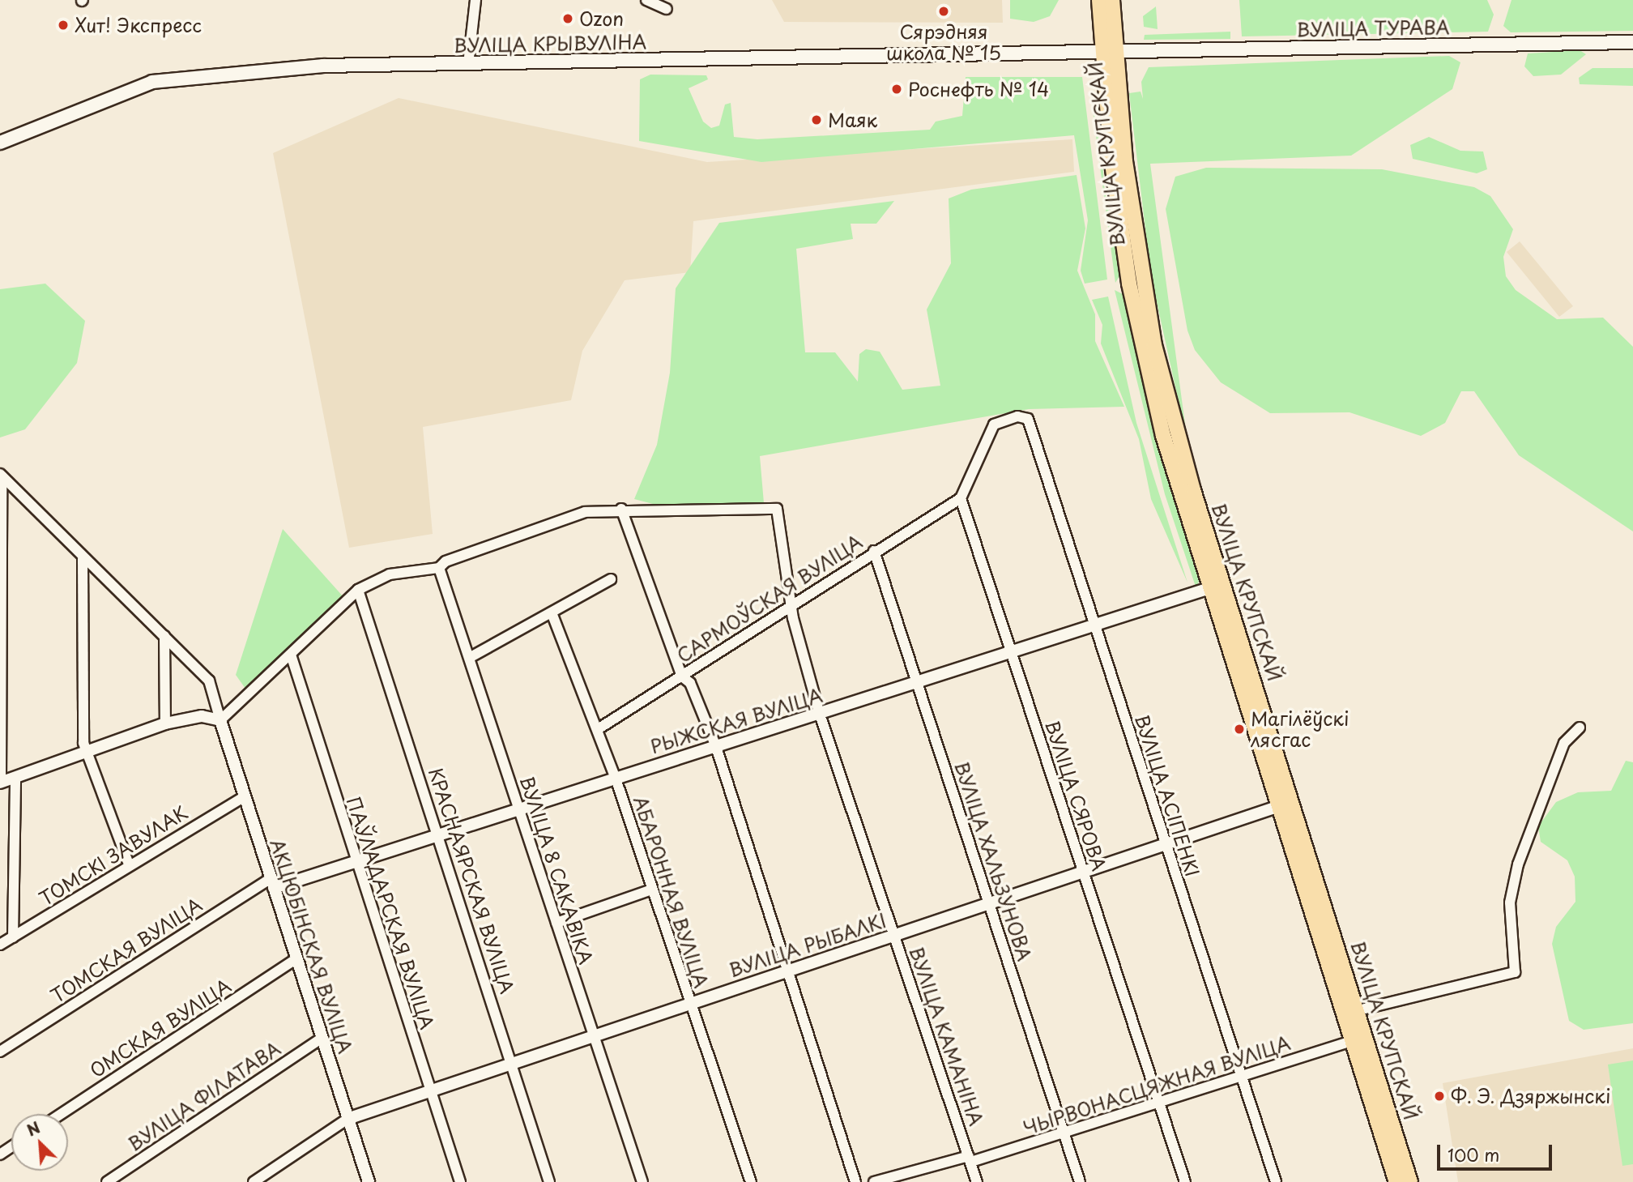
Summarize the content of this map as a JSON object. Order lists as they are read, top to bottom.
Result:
{
  "streets": {
    "main road": ["ВУЛІЦА ТУРАВА", "ВУЛІЦА КРЫВУЛІНА", "ВУЛІЦА КРУПСКАЙ"],
    "street": [
      "САРМОЎСКАЯ ВУЛІЦА",
      "РЫЖСКАЯ ВУЛІЦА",
      "ВУЛІЦА СЯРОВА",
      "ВУЛІЦА АСІПЕНКІ",
      "ТОМСКІ ЗАВУЛАК",
      "ВУЛІЦА ХАЛЬЗУНОВА",
      "ВУЛІЦА 8 САКАВІКА",
      "КРАСНАЯРСКАЯ ВУЛІЦА",
      "АБАРОННАЯ ВУЛІЦА",
      "ПАЎЛАДАРСКАЯ ВУЛІЦА",
      "ВУЛІЦА РЫБАЛКІ",
      "АКЦЮБІНСКАЯ ВУЛІЦА",
      "ТОМСКАЯ ВУЛІЦА",
      "ОМСКАЯ ВУЛІЦА",
      "ВУЛІЦА КАМАНІНА",
      "ЧЫРВОНАСЦЯЖНАЯ ВУЛІЦА",
      "ВУЛІЦА ФІЛАТАВА"
    ]
  },
  "crossings": [
    ["ВУЛІЦА ТУРАВА", "ВУЛІЦА КРЫВУЛІНА"],
    ["ВУЛІЦА ТУРАВА", "ВУЛІЦА КРУПСКАЙ"],
    ["ВУЛІЦА КРЫВУЛІНА", "ВУЛІЦА КРУПСКАЙ"],
    ["ВУЛІЦА КРУПСКАЙ", "РЫЖСКАЯ ВУЛІЦА"],
    ["ВУЛІЦА КРУПСКАЙ", "ВУЛІЦА РЫБАЛКІ"],
    ["ВУЛІЦА КРУПСКАЙ", "ЧЫРВОНАСЦЯЖНАЯ ВУЛІЦА"],
    ["САРМОЎСКАЯ ВУЛІЦА", "ВУЛІЦА СЯРОВА"],
    ["САРМОЎСКАЯ ВУЛІЦА", "ВУЛІЦА АСІПЕНКІ"],
    ["САРМОЎСКАЯ ВУЛІЦА", "ВУЛІЦА ХАЛЬЗУНОВА"],
    ["САРМОЎСКАЯ ВУЛІЦА", "АБАРОННАЯ ВУЛІЦА"],
    ["САРМОЎСКАЯ ВУЛІЦА", "ВУЛІЦА КАМАНІНА"],
    ["РЫЖСКАЯ ВУЛІЦА", "ВУЛІЦА СЯРОВА"],
    ["РЫЖСКАЯ ВУЛІЦА", "ВУЛІЦА АСІПЕНКІ"],
    ["РЫЖСКАЯ ВУЛІЦА", "ВУЛІЦА ХАЛЬЗУНОВА"],
    ["РЫЖСКАЯ ВУЛІЦА", "ВУЛІЦА 8 САКАВІКА"],
    ["РЫЖСКАЯ ВУЛІЦА", "КРАСНАЯРСКАЯ ВУЛІЦА"],
    ["РЫЖСКАЯ ВУЛІЦА", "АБАРОННАЯ ВУЛІЦА"],
    ["РЫЖСКАЯ ВУЛІЦА", "ПАЎЛАДАРСКАЯ ВУЛІЦА"],
    ["РЫЖСКАЯ ВУЛІЦА", "АКЦЮБІНСКАЯ ВУЛІЦА"],
    ["РЫЖСКАЯ ВУЛІЦА", "ТОМСКАЯ ВУЛІЦА"],
    ["РЫЖСКАЯ ВУЛІЦА", "ВУЛІЦА КАМАНІНА"],
    ["ВУЛІЦА СЯРОВА", "ВУЛІЦА АСІПЕНКІ"],
    ["ВУЛІЦА СЯРОВА", "ВУЛІЦА РЫБАЛКІ"],
    ["ВУЛІЦА СЯРОВА", "ЧЫРВОНАСЦЯЖНАЯ ВУЛІЦА"],
    ["ВУЛІЦА АСІПЕНКІ", "ВУЛІЦА РЫБАЛКІ"],
    ["ВУЛІЦА АСІПЕНКІ", "ЧЫРВОНАСЦЯЖНАЯ ВУЛІЦА"],
    ["ТОМСКІ ЗАВУЛАК", "АКЦЮБІНСКАЯ ВУЛІЦА"],
    ["ВУЛІЦА ХАЛЬЗУНОВА", "ВУЛІЦА РЫБАЛКІ"],
    ["ВУЛІЦА ХАЛЬЗУНОВА", "ЧЫРВОНАСЦЯЖНАЯ ВУЛІЦА"],
    ["ВУЛІЦА 8 САКАВІКА", "ВУЛІЦА РЫБАЛКІ"],
    ["КРАСНАЯРСКАЯ ВУЛІЦА", "ВУЛІЦА РЫБАЛКІ"],
    ["АБАРОННАЯ ВУЛІЦА", "ВУЛІЦА РЫБАЛКІ"],
    ["ПАЎЛАДАРСКАЯ ВУЛІЦА", "ВУЛІЦА РЫБАЛКІ"],
    ["ВУЛІЦА РЫБАЛКІ", "АКЦЮБІНСКАЯ ВУЛІЦА"],
    ["ВУЛІЦА РЫБАЛКІ", "ВУЛІЦА КАМАНІНА"],
    ["АКЦЮБІНСКАЯ ВУЛІЦА", "ТОМСКАЯ ВУЛІЦА"],
    ["АКЦЮБІНСКАЯ ВУЛІЦА", "ОМСКАЯ ВУЛІЦА"],
    ["АКЦЮБІНСКАЯ ВУЛІЦА", "ВУЛІЦА ФІЛАТАВА"],
    ["ВУЛІЦА КАМАНІНА", "ЧЫРВОНАСЦЯЖНАЯ ВУЛІЦА"]
  ],
  "places": [
    "Сярэдняя школа № 15",
    "Ozon",
    "Хит! Экспресс",
    "Роснефть № 14",
    "Маяк",
    "Магілёўскі лясгас",
    "Ф. Э. Дзяржынскі"
  ],
  "scale_bar": "100 m",
  "north": "top left"
}
